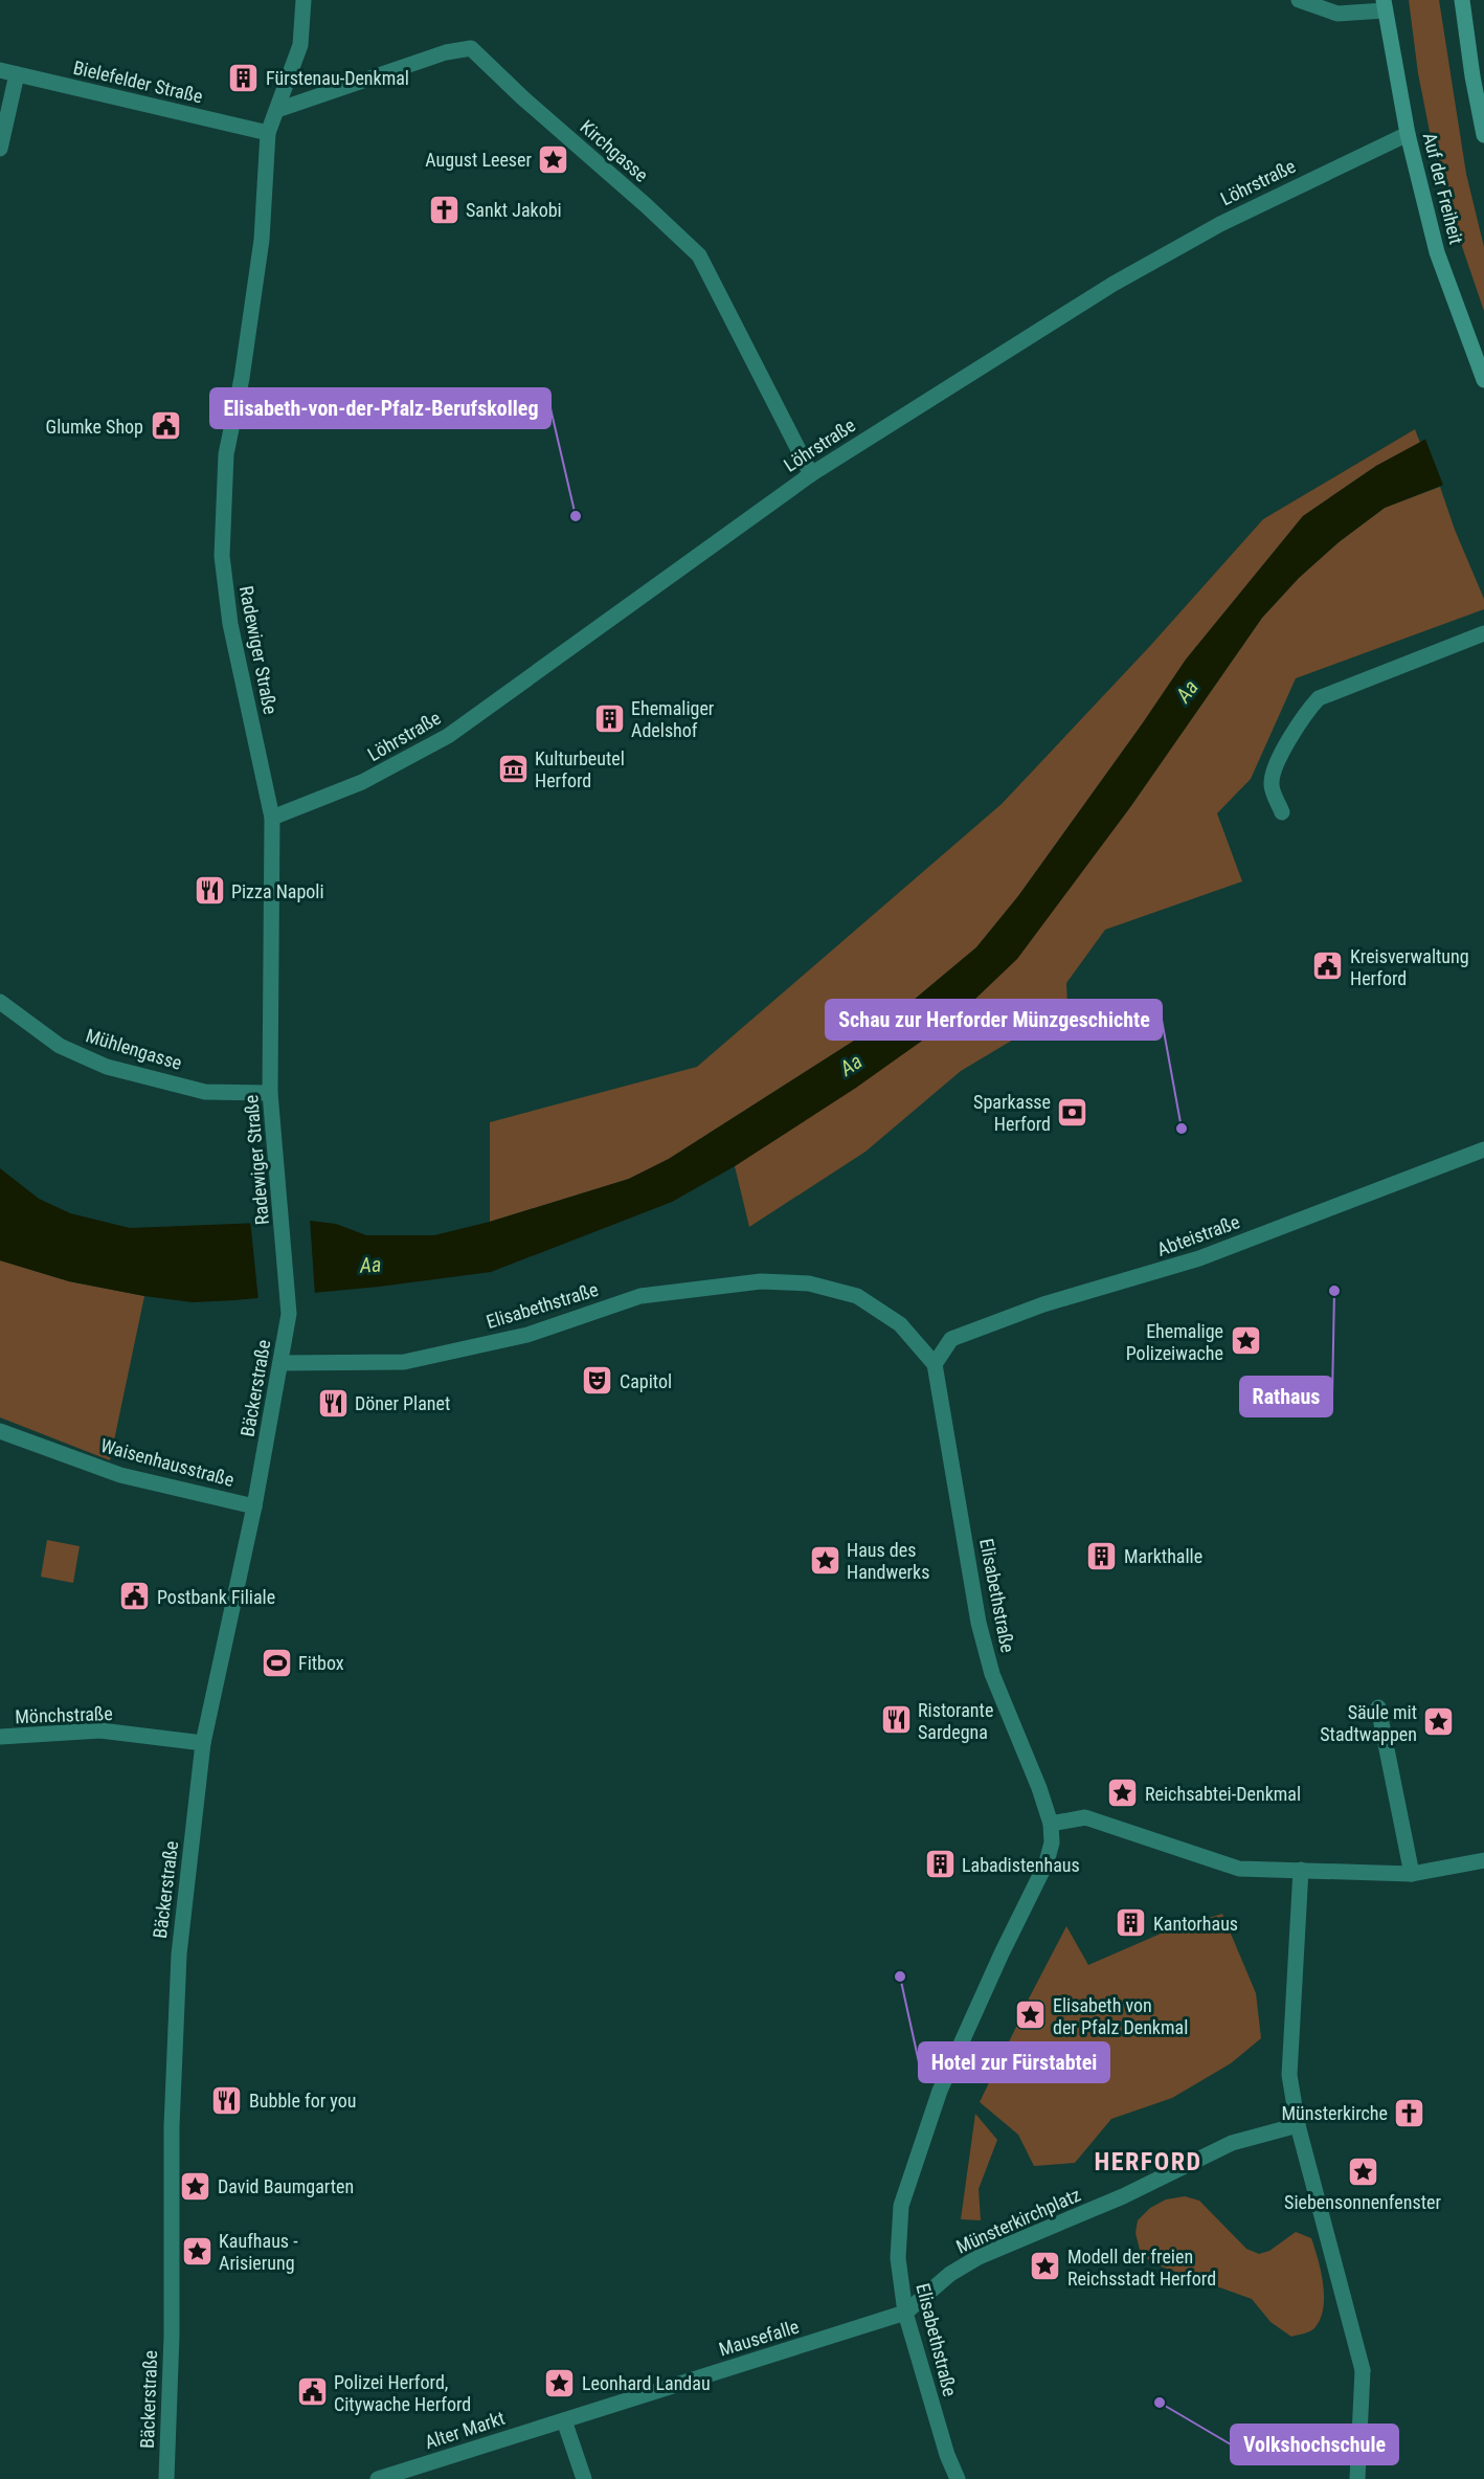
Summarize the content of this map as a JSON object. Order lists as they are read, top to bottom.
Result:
{
  "streets": {
    "main road": ["Auf der Freiheit"],
    "street": [
      "Bielefelder Straße",
      "Kirchgasse",
      "Löhrstraße",
      "Radewiger Straße",
      "Mühlengasse",
      "Abteistraße",
      "Elisabethstraße",
      "Bäckerstraße",
      "Waisenhausstraße",
      "Mönchstraße",
      "Münsterkirchplatz",
      "Mausefalle",
      "Alter Markt"
    ]
  },
  "crossings": [
    ["Bielefelder Straße", "Radewiger Straße"],
    ["Kirchgasse", "Löhrstraße"],
    ["Kirchgasse", "Radewiger Straße"],
    ["Löhrstraße", "Auf der Freiheit"],
    ["Löhrstraße", "Radewiger Straße"],
    ["Radewiger Straße", "Mühlengasse"],
    ["Radewiger Straße", "Bäckerstraße"],
    ["Abteistraße", "Elisabethstraße"],
    ["Elisabethstraße", "Bäckerstraße"],
    ["Elisabethstraße", "Münsterkirchplatz"],
    ["Elisabethstraße", "Mausefalle"],
    ["Bäckerstraße", "Waisenhausstraße"],
    ["Bäckerstraße", "Mönchstraße"],
    ["Münsterkirchplatz", "Mausefalle"],
    ["Mausefalle", "Alter Markt"]
  ],
  "districts": ["HERFORD"],
  "water": ["Aa"],
  "places": {
    "building": [
      "Fürstenau-Denkmal",
      "Ehemaliger Adelshof",
      "Markthalle",
      "Labadistenhaus",
      "Kantorhaus"
    ],
    "place": [
      "August Leeser",
      "Ehemalige Polizeiwache",
      "Haus des Handwerks",
      "Säule mit Stadtwappen",
      "Reichsabtei-Denkmal",
      "Elisabeth von der Pfalz Denkmal",
      "Siebensonnenfenster",
      "David Baumgarten",
      "Kaufhaus - Arisierung",
      "Modell der freien Reichsstadt Herford",
      "Leonhard Landau"
    ],
    "church": ["Sankt Jakobi", "Münsterkirche"],
    "public building": [
      "Glumke Shop",
      "Kreisverwaltung Herford",
      "Postbank Filiale",
      "Polizei Herford, Citywache Herford"
    ],
    "other": [
      "Elisabeth-von-der-Pfalz-Berufskolleg",
      "Schau zur Herforder Münzgeschichte",
      "Rathaus",
      "Hotel zur Fürstabtei",
      "Volkshochschule"
    ],
    "museum": ["Kulturbeutel Herford"],
    "restaurant": [
      "Pizza Napoli",
      "Döner Planet",
      "Ristorante Sardegna",
      "Bubble for you"
    ],
    "bank": ["Sparkasse Herford"],
    "theatre": ["Capitol"],
    "sports": ["Fitbox"]
  }
}
